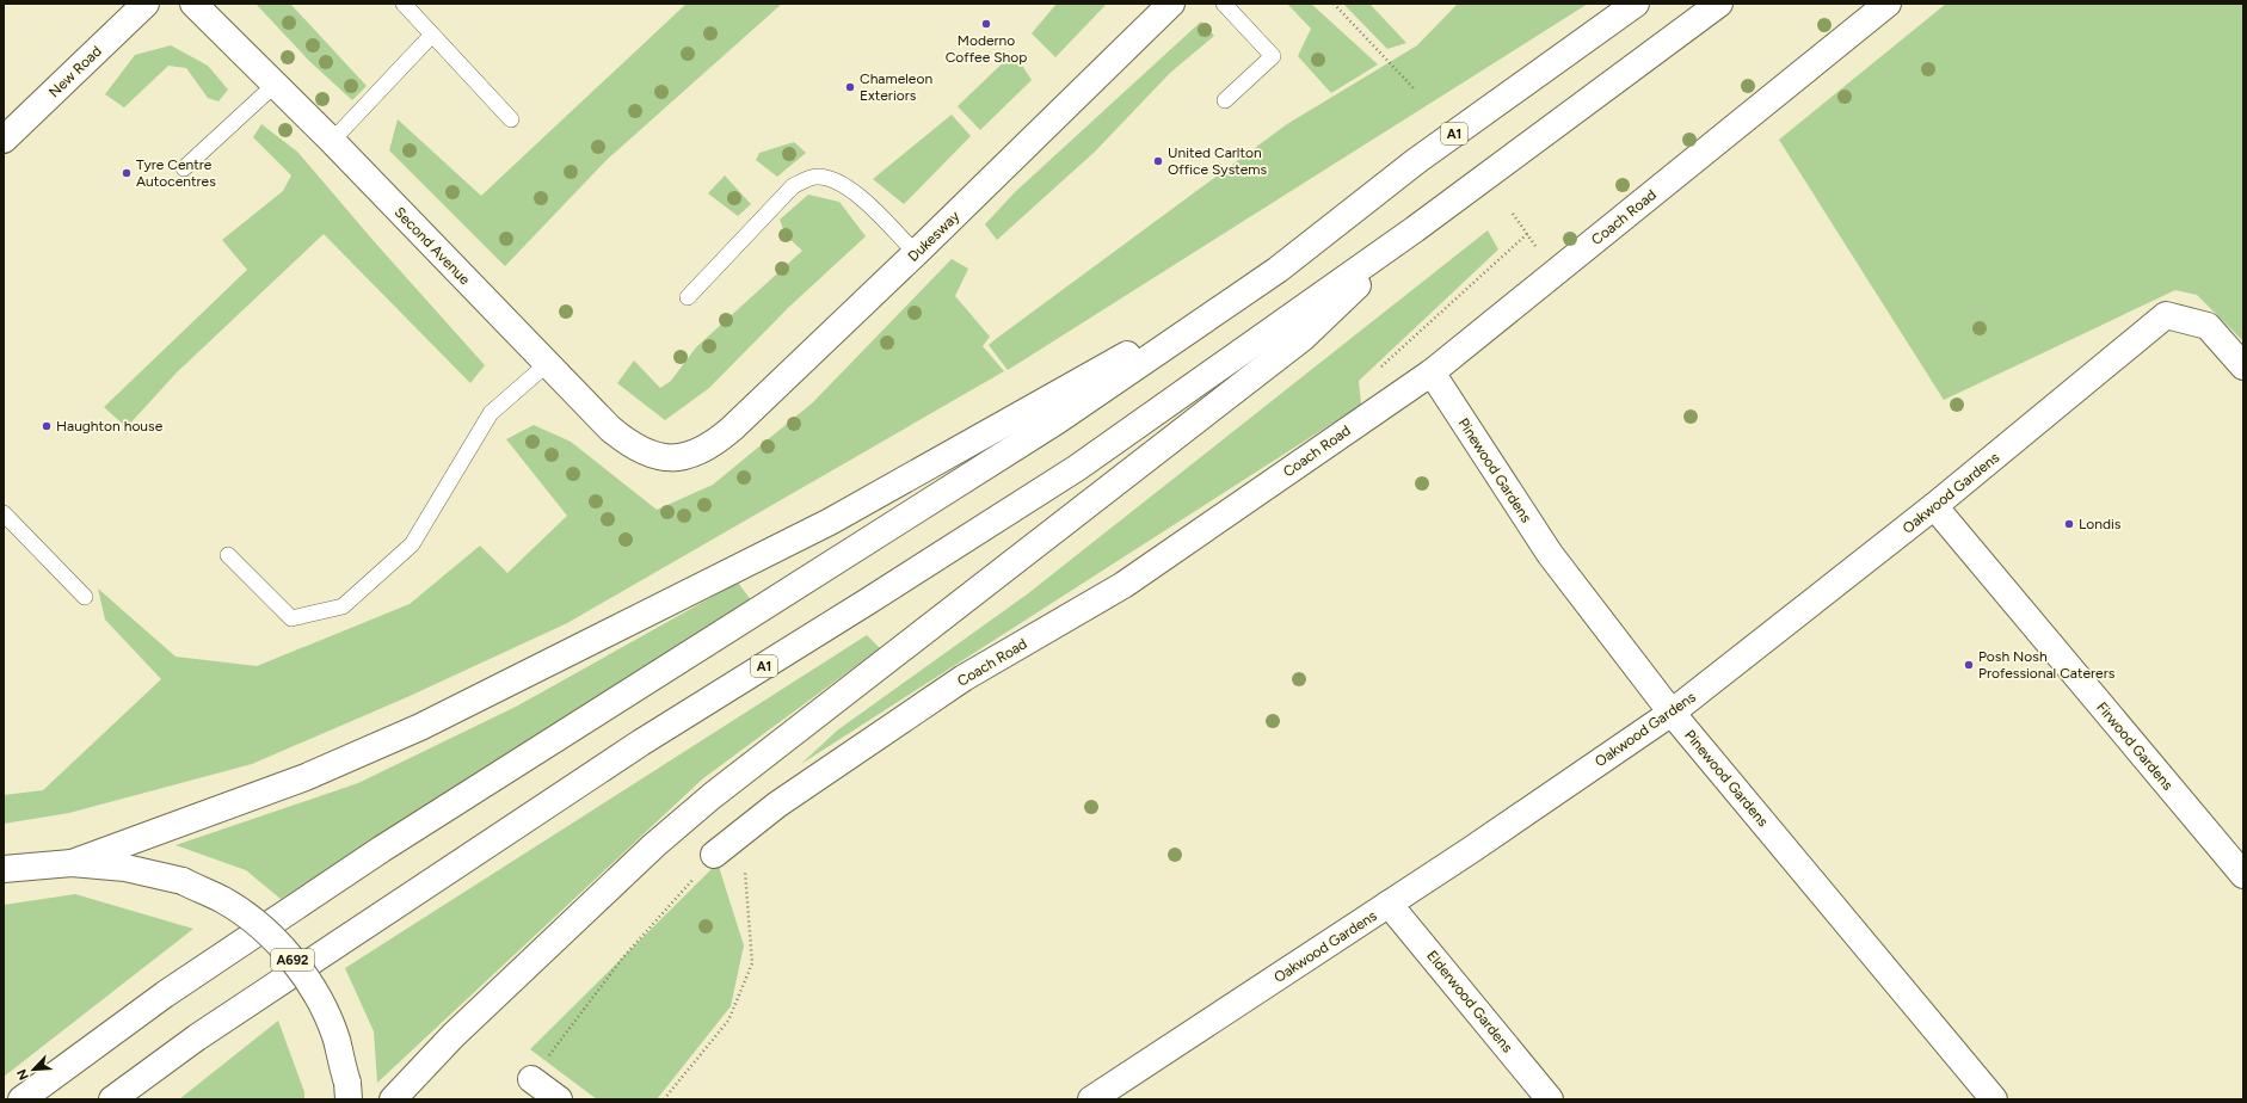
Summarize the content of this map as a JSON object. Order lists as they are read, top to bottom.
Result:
{
  "streets": {
    "main road": [
      "New Road",
      "A1",
      "Coach Road",
      "Dukesway",
      "Second Avenue",
      "Pinewood Gardens",
      "Oakwood Gardens",
      "Firwood Gardens",
      "A692",
      "Elderwood Gardens"
    ]
  },
  "crossings": [
    ["A1", "A692"],
    ["Coach Road", "Pinewood Gardens"],
    ["Dukesway", "Second Avenue"],
    ["Pinewood Gardens", "Oakwood Gardens"],
    ["Oakwood Gardens", "Firwood Gardens"],
    ["Oakwood Gardens", "Elderwood Gardens"]
  ],
  "places": [
    "Moderno Coffee Shop",
    "Chameleon Exteriors",
    "United Carlton Office Systems",
    "Tyre Centre Autocentres",
    "Haughton house",
    "Londis",
    "Posh Nosh Professional Caterers"
  ],
  "north": "bottom left"
}
